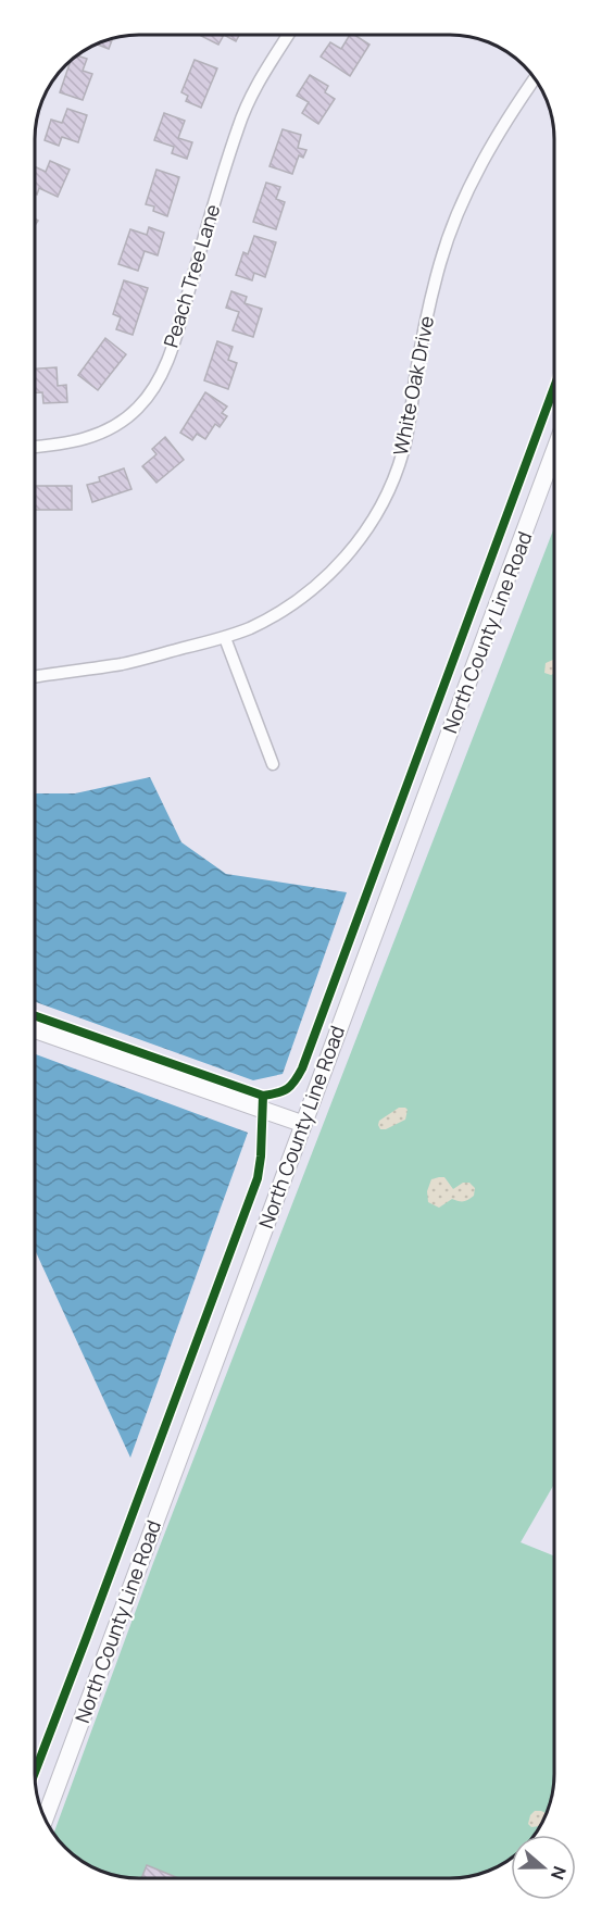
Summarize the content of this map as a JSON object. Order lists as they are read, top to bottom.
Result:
{
  "streets": {
    "street": ["Peach Tree Lane", "White Oak Drive", "North County Line Road"]
  },
  "north": "right"
}
